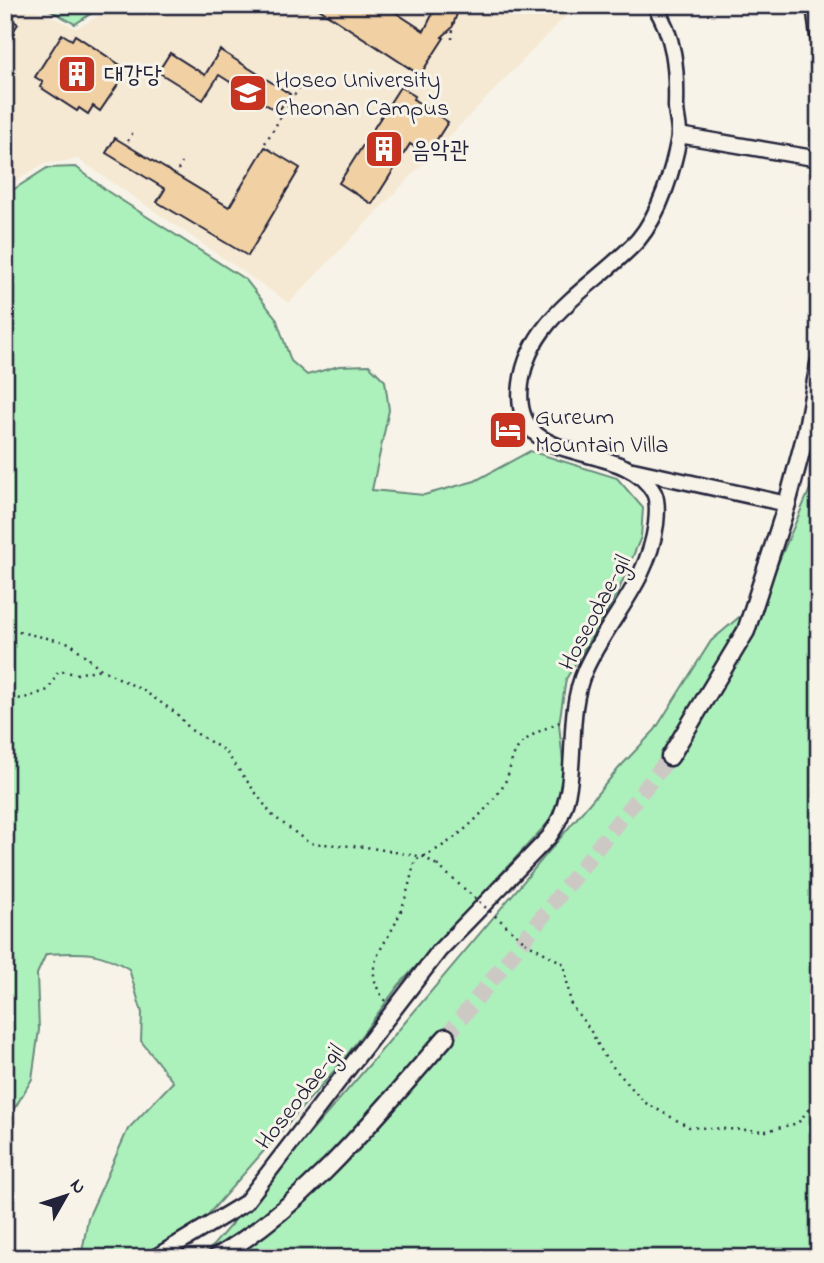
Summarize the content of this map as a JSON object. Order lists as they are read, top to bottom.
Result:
{
  "streets": {
    "street": ["Hoseodae-gil"]
  },
  "places": {
    "building": ["대강당", "음악관"],
    "school or university": ["Hoseo University Cheonan Campus"],
    "hotel": ["Gureum Mountain Villa"]
  },
  "north": "top right"
}
